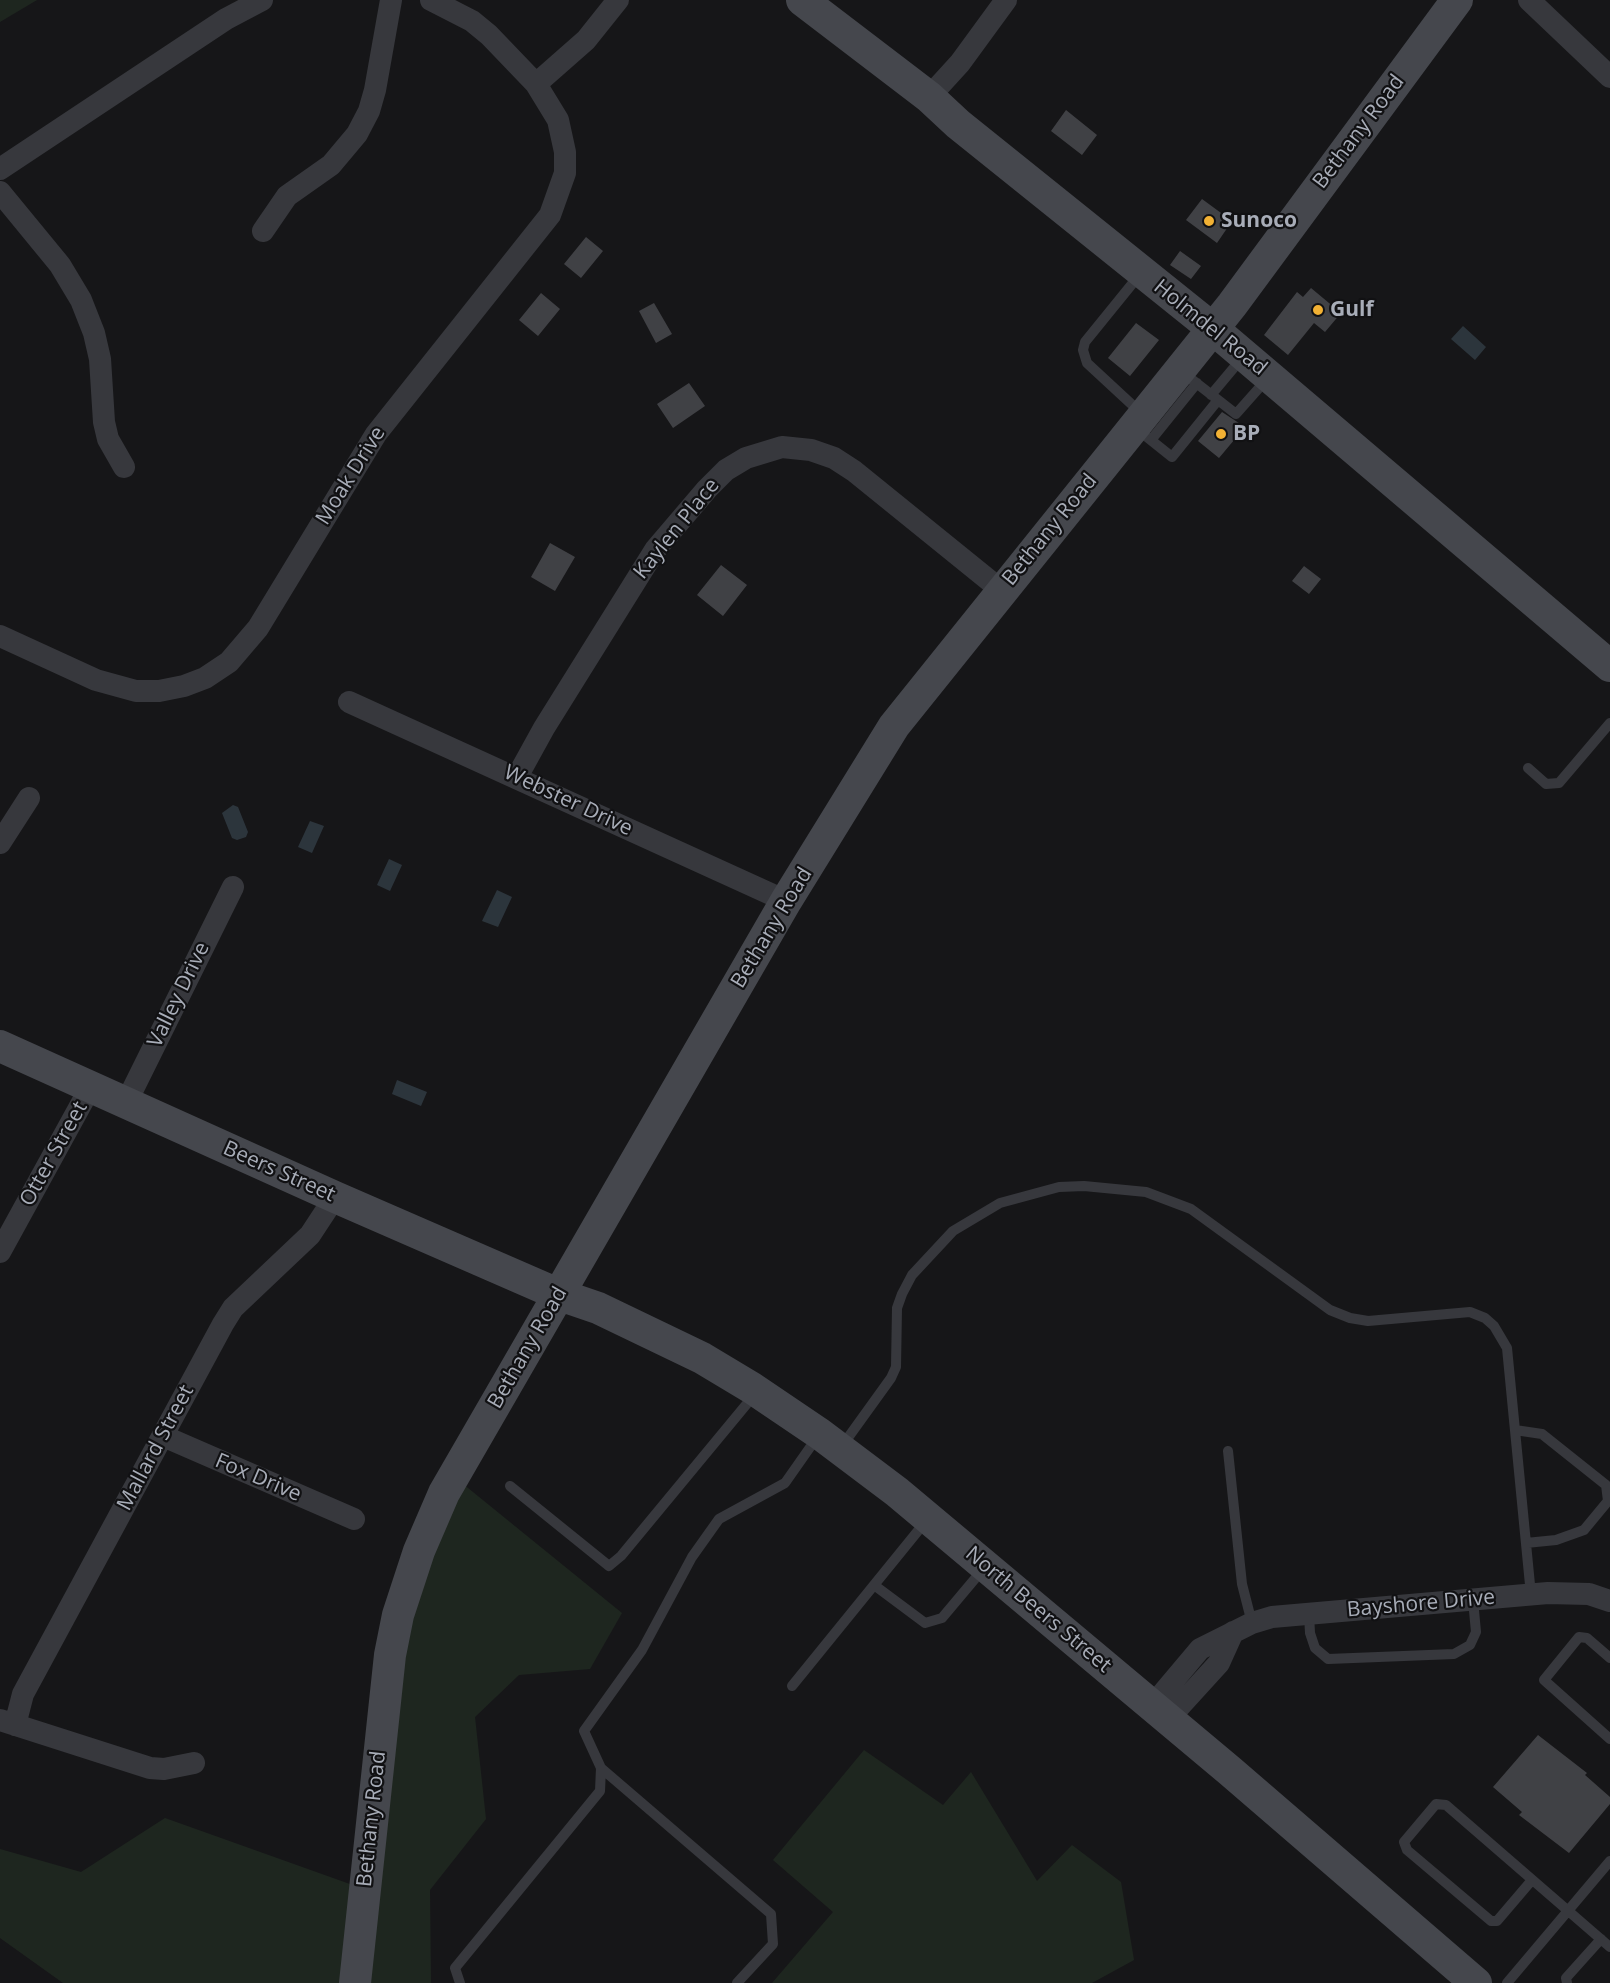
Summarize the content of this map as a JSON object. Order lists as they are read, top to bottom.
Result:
{
  "streets": {
    "street": [
      "Bethany Road",
      "Holmdel Road",
      "Moak Drive",
      "Kaylen Place",
      "Webster Drive",
      "Valley Drive",
      "Otter Street",
      "Beers Street",
      "Mallard Street",
      "Fox Drive",
      "Bayshore Drive",
      "North Beers Street"
    ]
  },
  "crossings": [
    ["Bethany Road", "Holmdel Road"],
    ["Bethany Road", "Kaylen Place"],
    ["Bethany Road", "Webster Drive"],
    ["Bethany Road", "Beers Street"],
    ["Bethany Road", "North Beers Street"],
    ["Kaylen Place", "Webster Drive"],
    ["Valley Drive", "Beers Street"],
    ["Otter Street", "Beers Street"],
    ["Beers Street", "Mallard Street"],
    ["Beers Street", "North Beers Street"],
    ["Mallard Street", "Fox Drive"],
    ["Bayshore Drive", "North Beers Street"]
  ],
  "places": ["Sunoco", "Gulf", "BP"]
}
